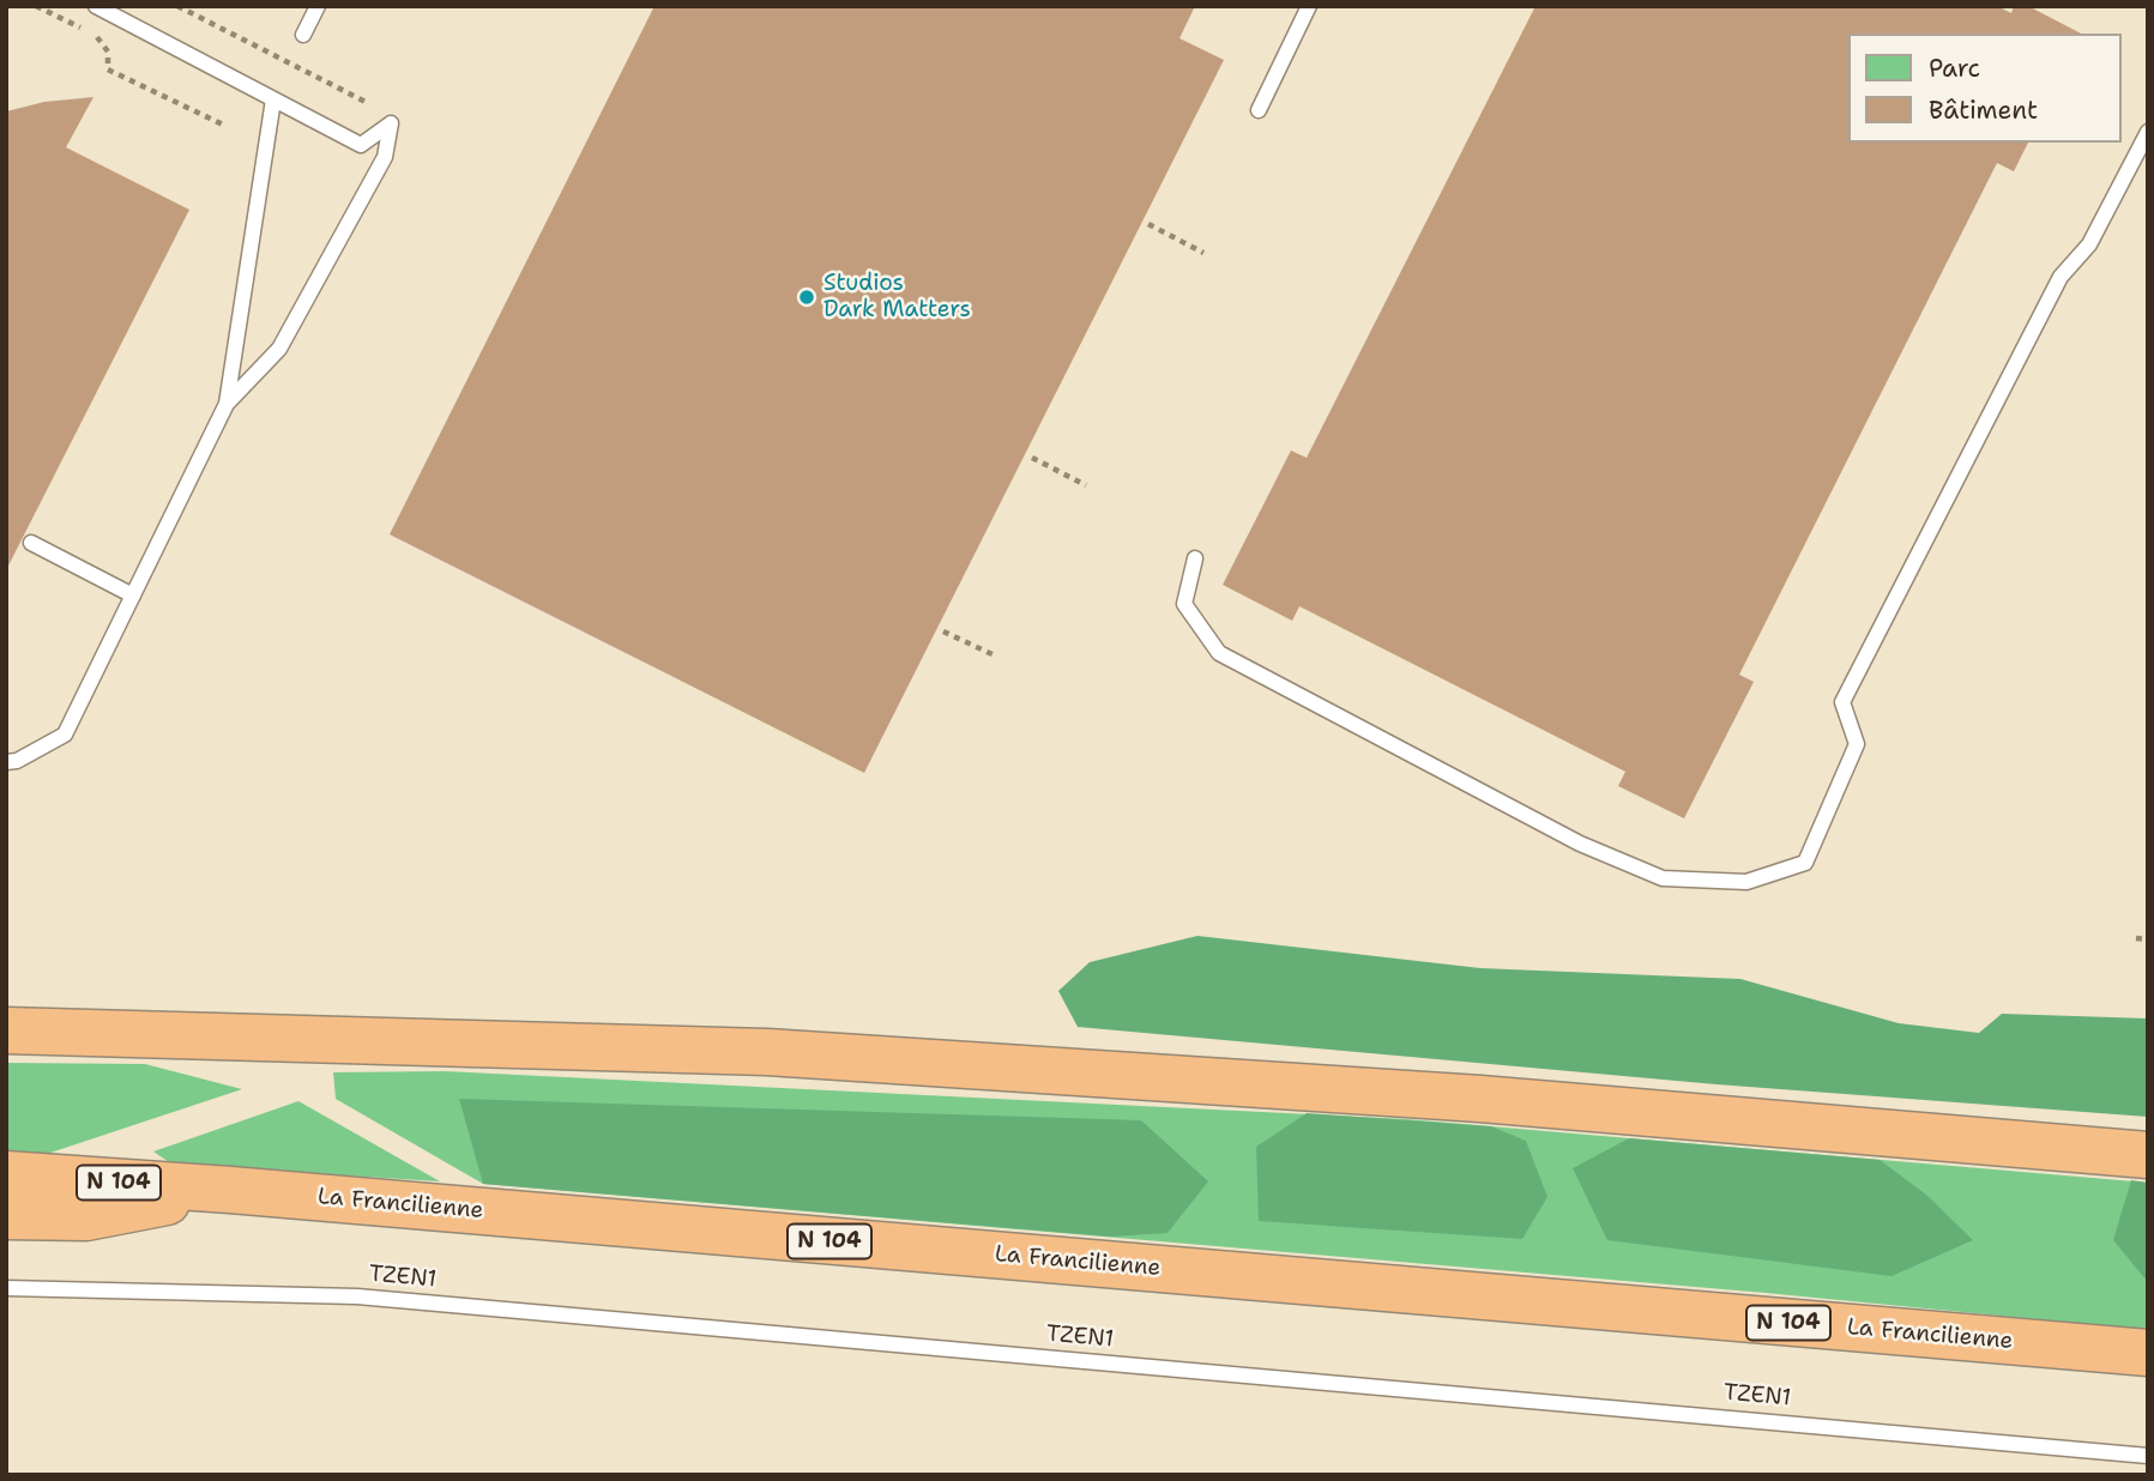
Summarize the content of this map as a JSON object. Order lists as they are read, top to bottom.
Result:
{
  "streets": {
    "highway": ["N 104", "La Francilienne"],
    "lane": ["TZEN1"]
  },
  "places": ["Studios Dark Matters"],
  "legend": ["Parc", "Bâtiment"]
}
